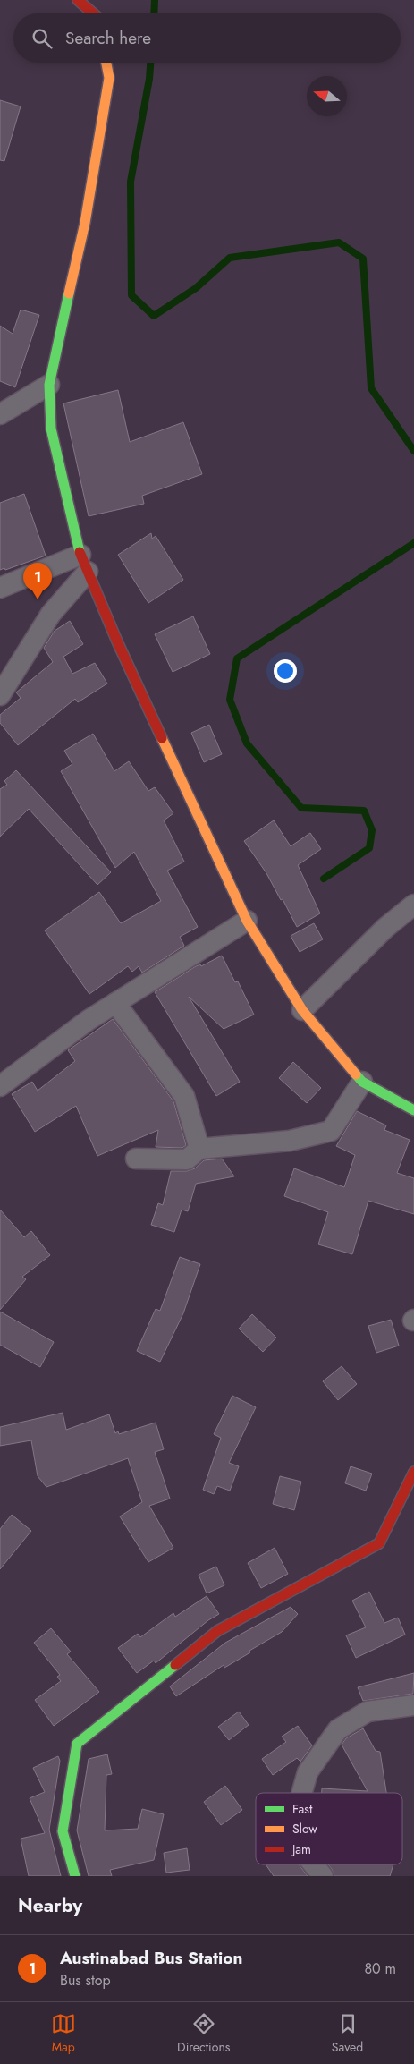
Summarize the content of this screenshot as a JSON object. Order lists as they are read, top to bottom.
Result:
{
  "legend": ["Fast", "Slow", "Jam"],
  "north": "left",
  "page": {
    "search": "Search here",
    "pins": "1",
    "heading": "Nearby",
    "list": [
      {
        "mark": "1",
        "name": "Austinabad Bus Station",
        "note": "Bus stop",
        "value": "80 m"
      }
    ],
    "nav": ["Map", "Directions", "Saved"]
  }
}
